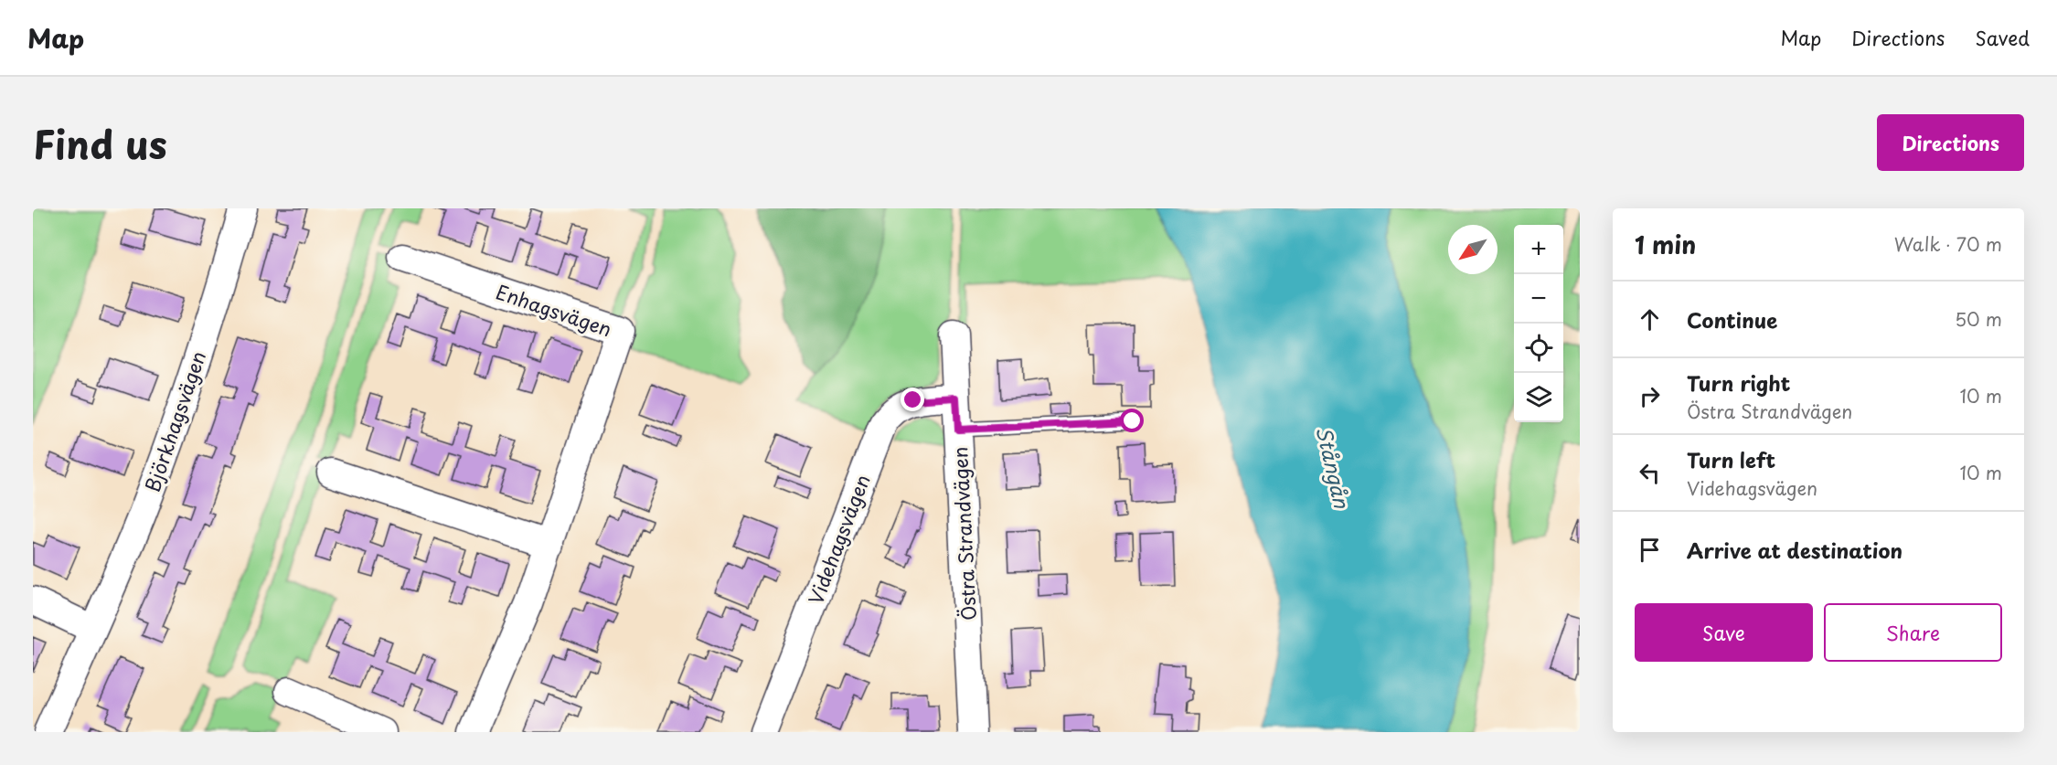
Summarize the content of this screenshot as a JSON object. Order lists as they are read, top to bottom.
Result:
{
  "streets": {
    "street": [
      "Enhagsvägen",
      "Björkhagsvägen",
      "Östra Strandvägen",
      "Videhagsvägen"
    ]
  },
  "crossings": [
    ["Östra Strandvägen", "Videhagsvägen"]
  ],
  "water": ["Stångån"],
  "north": "bottom left",
  "page": {
    "header": "Map",
    "nav": ["Map", "Directions", "Saved"],
    "title": "Find us",
    "buttons": [
      "Directions",
      ["Save", "Share"]
    ],
    "heading": ["1 min", "Walk · 70 m"],
    "map_buttons": ["+", "−"],
    "list": [
      ["Continue", "50 m"],
      ["Turn right", "Östra Strandvägen", "10 m"],
      ["Turn left", "Videhagsvägen", "10 m"],
      "Arrive at destination"
    ]
  }
}
